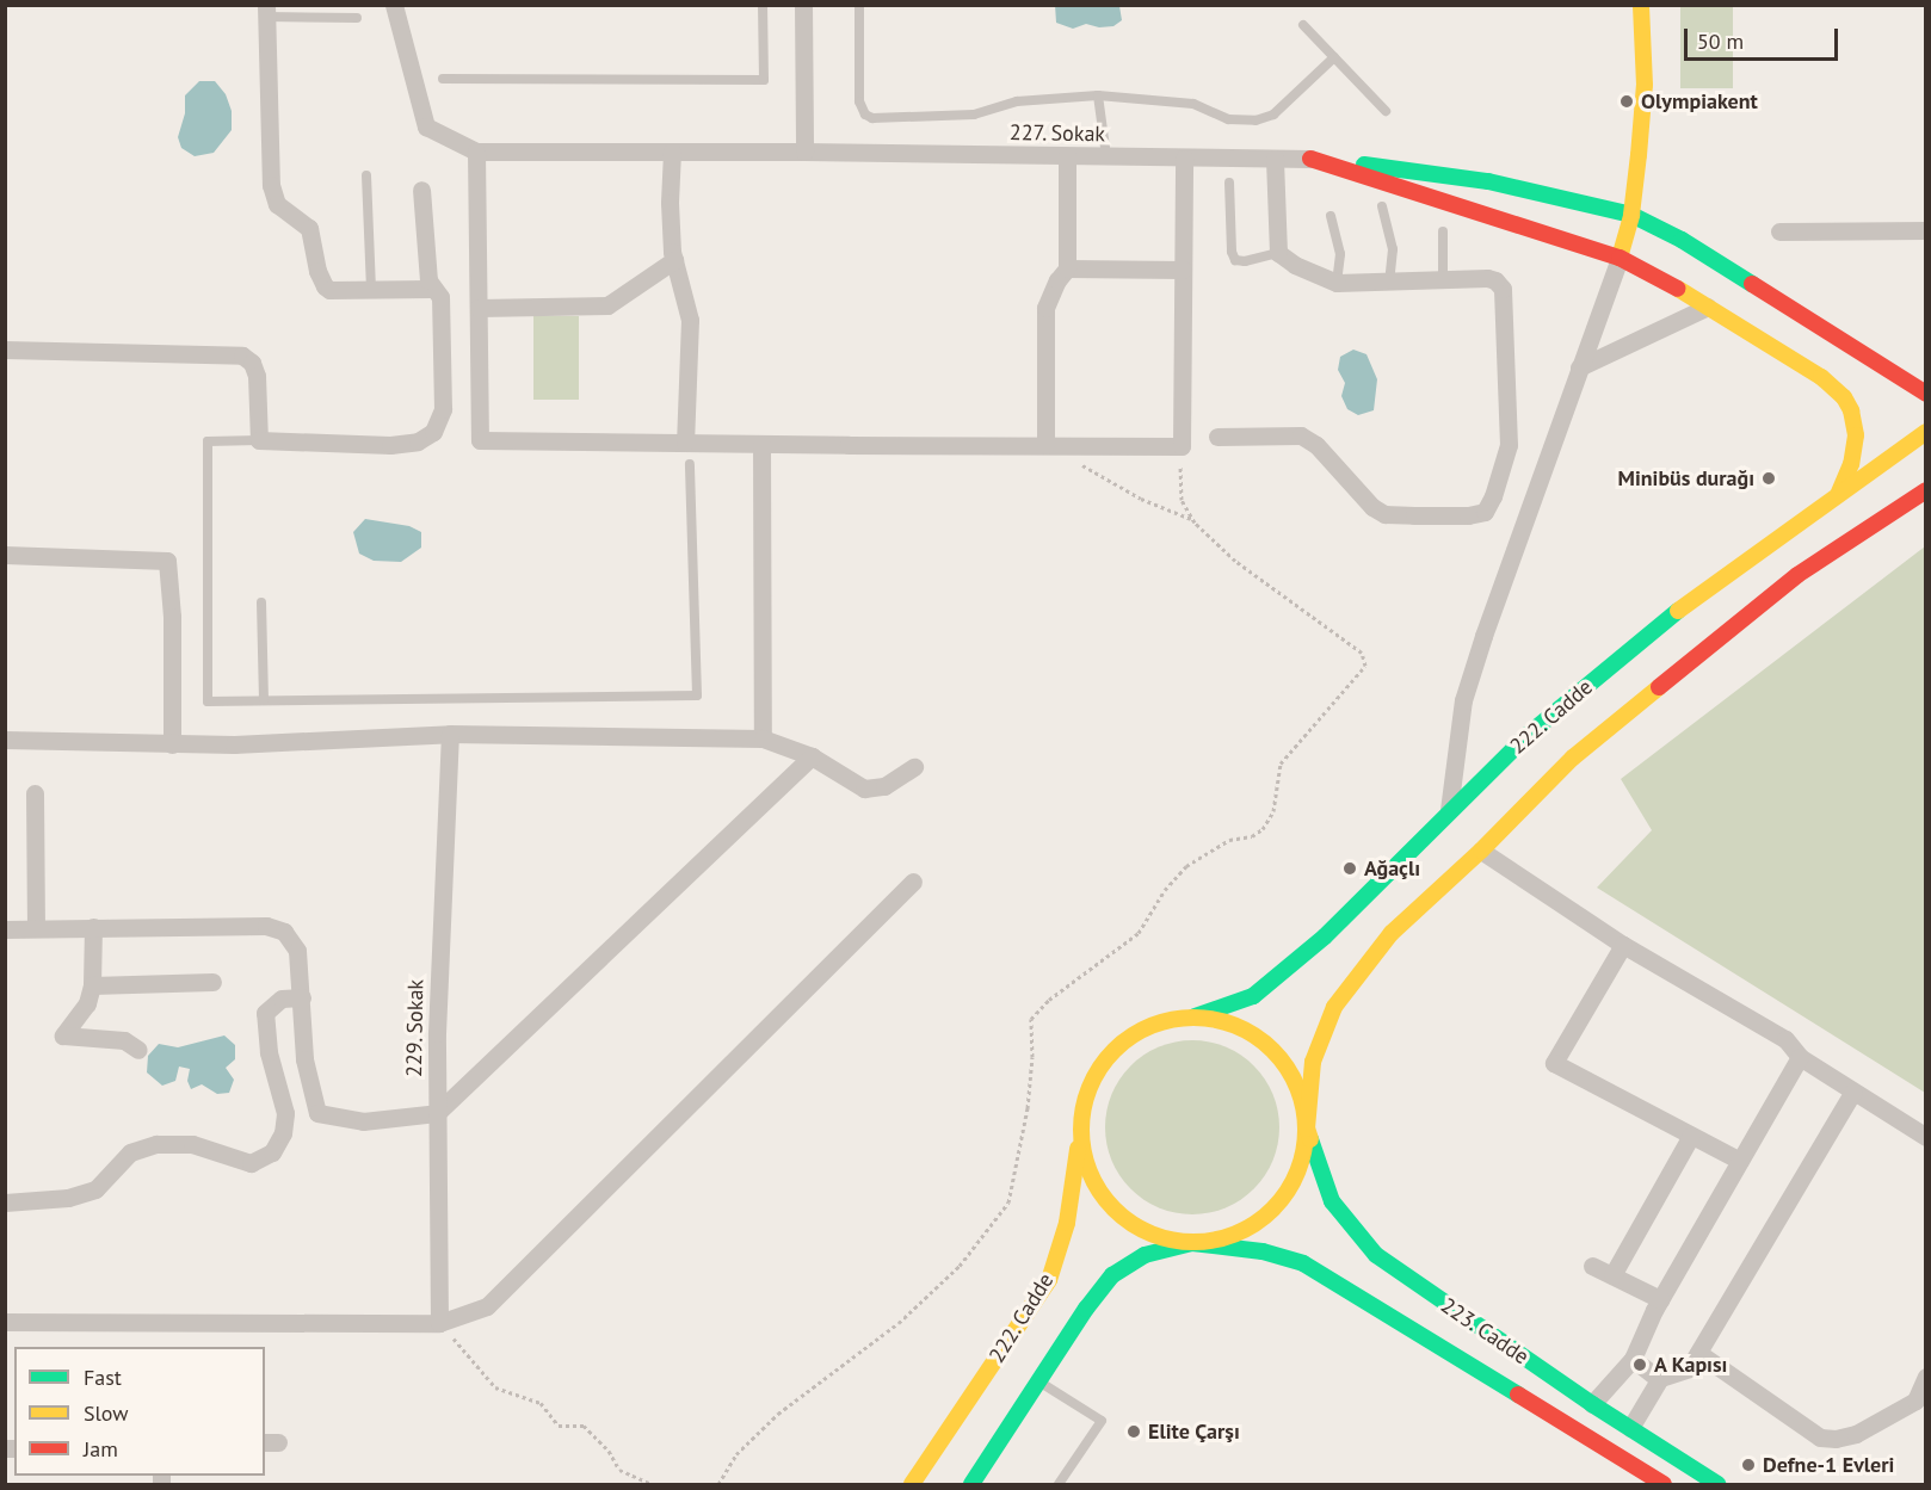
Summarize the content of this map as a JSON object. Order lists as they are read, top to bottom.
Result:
{
  "streets": {
    "main road": ["222. Cadde", "223. Cadde"],
    "street": ["227. Sokak", "229. Sokak"]
  },
  "crossings": [
    ["222. Cadde", "223. Cadde"]
  ],
  "places": [
    "Olympiakent",
    "Minibüs durağı",
    "Ağaçlı",
    "A Kapısı",
    "Elite Çarşı",
    "Defne-1 Evleri"
  ],
  "legend": ["Fast", "Slow", "Jam"],
  "scale_bar": "50 m"
}
